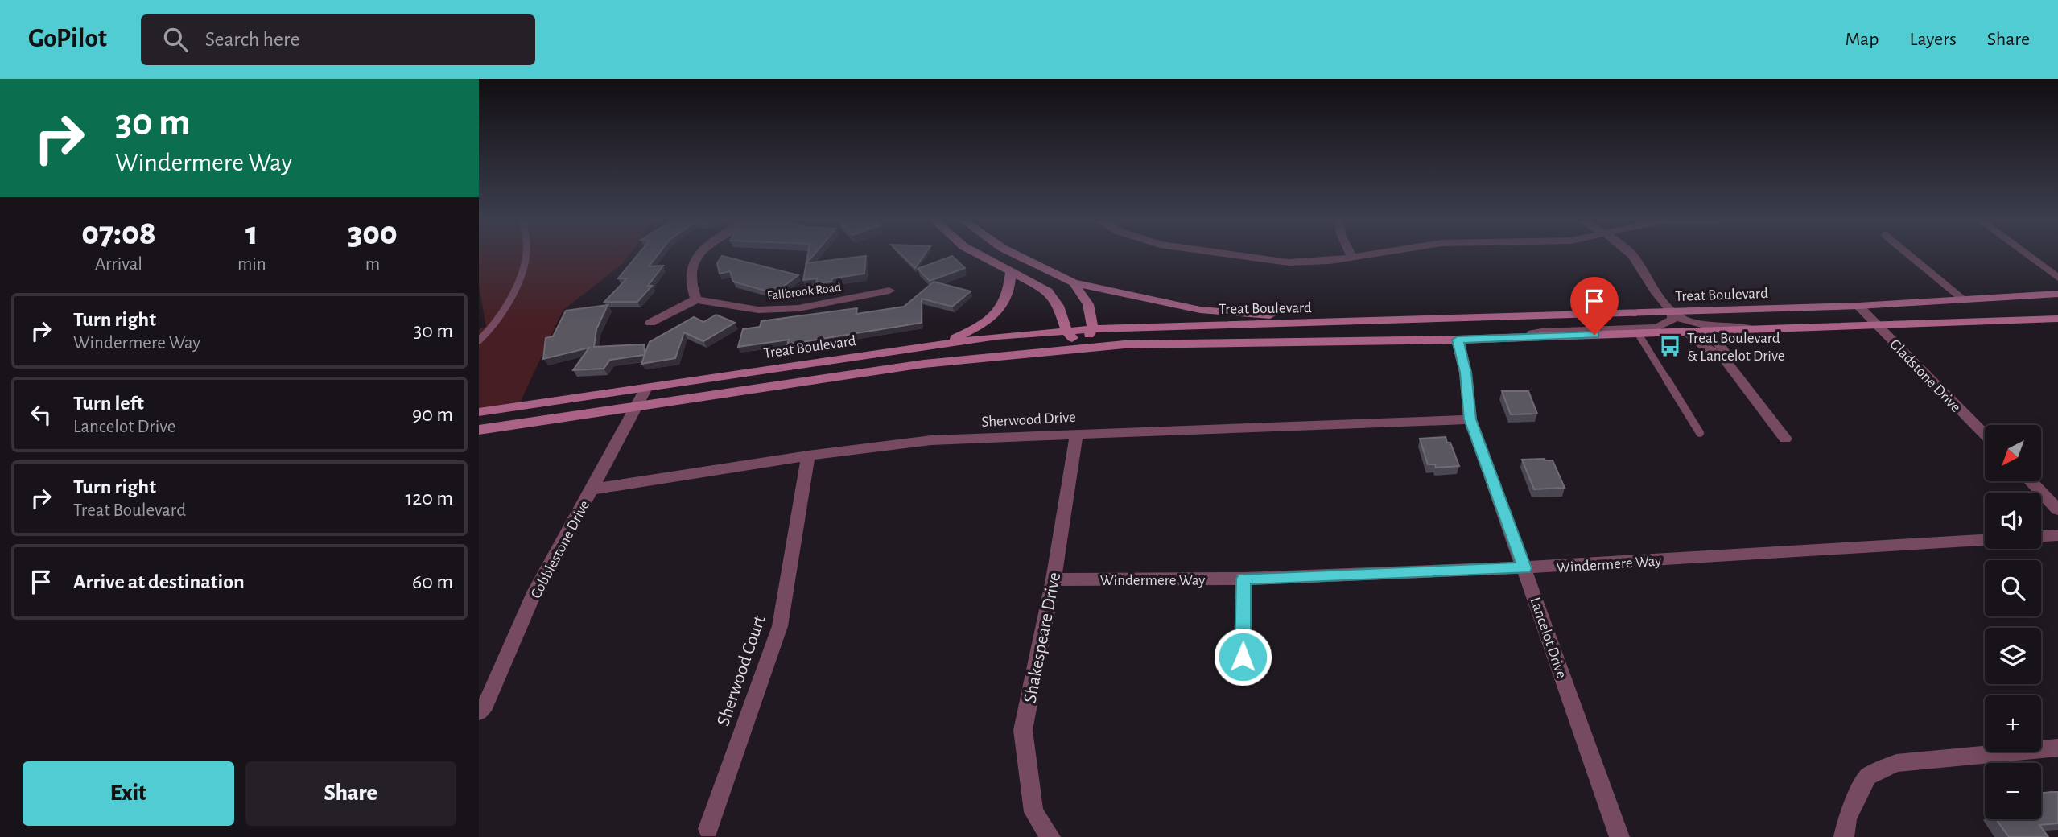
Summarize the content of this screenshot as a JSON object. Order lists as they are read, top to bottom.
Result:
{
  "streets": {
    "main road": ["Treat Boulevard"],
    "street": [
      "Fallbrook Road",
      "Gladstone Drive",
      "Sherwood Drive",
      "Cobblestone Drive",
      "Windermere Way",
      "Shakespeare Drive",
      "Lancelot Drive",
      "Sherwood Court"
    ]
  },
  "crossings": [
    ["Treat Boulevard", "Gladstone Drive"],
    ["Treat Boulevard", "Cobblestone Drive"],
    ["Sherwood Drive", "Cobblestone Drive"],
    ["Sherwood Drive", "Shakespeare Drive"],
    ["Sherwood Drive", "Lancelot Drive"],
    ["Sherwood Drive", "Sherwood Court"],
    ["Windermere Way", "Shakespeare Drive"],
    ["Windermere Way", "Lancelot Drive"]
  ],
  "places": {
    "bus stop": ["Treat Boulevard & Lancelot Drive"]
  },
  "north": "bottom left",
  "page": {
    "header": "GoPilot",
    "search": "Search here",
    "nav": ["Map", "Layers", "Share"],
    "turn": ["30 m", "Windermere Way"],
    "eta": [
      "07:08",
      "Arrival",
      "1",
      "min",
      "300",
      "m"
    ],
    "list": [
      {
        "name": "Turn right",
        "note": "Windermere Way",
        "value": "30 m"
      },
      {
        "name": "Turn left",
        "note": "Lancelot Drive",
        "value": "90 m"
      },
      {
        "name": "Turn right",
        "note": "Treat Boulevard",
        "value": "120 m"
      },
      {
        "name": "Arrive at destination",
        "value": "60 m"
      }
    ],
    "map_buttons": ["+", "−"],
    "buttons": ["Exit", "Share"]
  }
}
